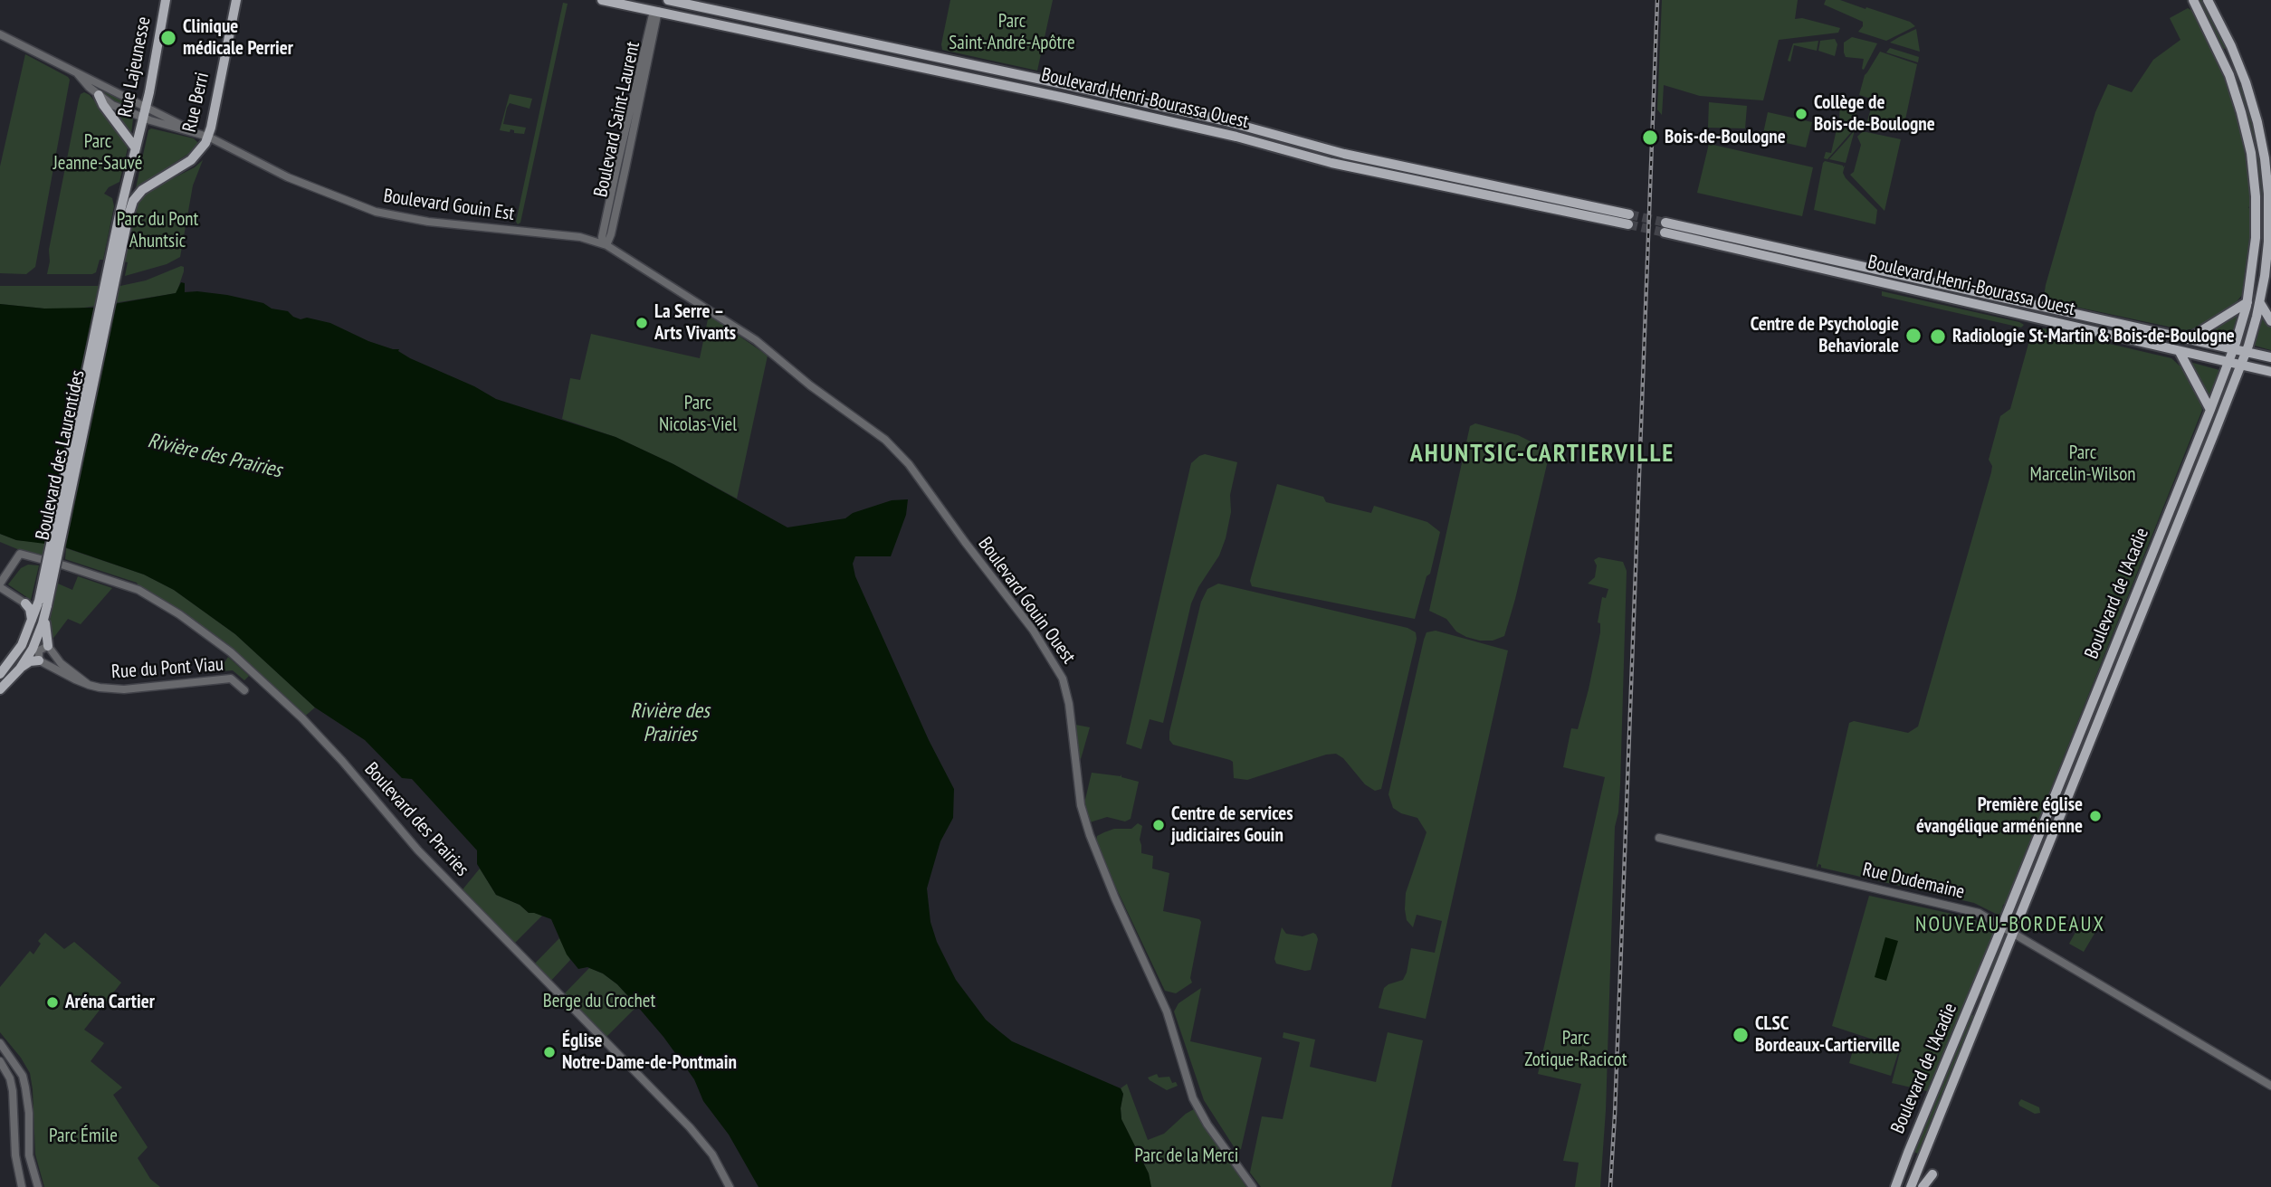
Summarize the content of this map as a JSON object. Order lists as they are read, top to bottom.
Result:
{
  "streets": {
    "main road": [
      "Rue Lajeunesse",
      "Boulevard Henri-Bourassa Ouest",
      "Rue Berri",
      "Boulevard Saint-Laurent",
      "Boulevard des Laurentides",
      "Boulevard de l'Acadie"
    ],
    "street": [
      "Boulevard Gouin Est",
      "Boulevard Gouin Ouest",
      "Rue du Pont Viau",
      "Boulevard des Prairies",
      "Rue Dudemaine"
    ]
  },
  "crossings": [
    ["Rue Lajeunesse", "Rue Berri"],
    ["Rue Lajeunesse", "Boulevard Gouin Est"],
    ["Rue Lajeunesse", "Boulevard des Laurentides"],
    ["Boulevard Henri-Bourassa Ouest", "Boulevard Saint-Laurent"],
    ["Boulevard Henri-Bourassa Ouest", "Boulevard de l'Acadie"],
    ["Rue Berri", "Boulevard Gouin Est"],
    ["Rue Berri", "Boulevard des Laurentides"],
    ["Boulevard Saint-Laurent", "Boulevard Gouin Est"],
    ["Boulevard Saint-Laurent", "Boulevard Gouin Ouest"],
    ["Boulevard Gouin Est", "Boulevard Gouin Ouest"],
    ["Boulevard de l'Acadie", "Rue Dudemaine"]
  ],
  "districts": ["AHUNTSIC-CARTIERVILLE", "NOUVEAU-BORDEAUX"],
  "water": ["Rivière des Prairies"],
  "parks": [
    "Parc Saint-André-Apôtre",
    "Parc Jeanne-Sauvé",
    "Parc du Pont Ahuntsic",
    "Parc Nicolas-Viel",
    "Parc Marcelin-Wilson",
    "Berge du Crochet",
    "Parc Zotique-Racicot",
    "Parc Émile",
    "Parc de la Merci"
  ],
  "places": [
    "Clinique médicale Perrier",
    "Collège de Bois-de-Boulogne",
    "Bois-de-Boulogne",
    "La Serre – Arts Vivants",
    "Centre de Psychologie Behaviorale",
    "Radiologie St-Martin & Bois-de-Boulogne",
    "Première église évangélique arménienne",
    "Centre de services judiciaires Gouin",
    "Aréna Cartier",
    "CLSC Bordeaux-Cartierville",
    "Église Notre-Dame-de-Pontmain"
  ]
}
